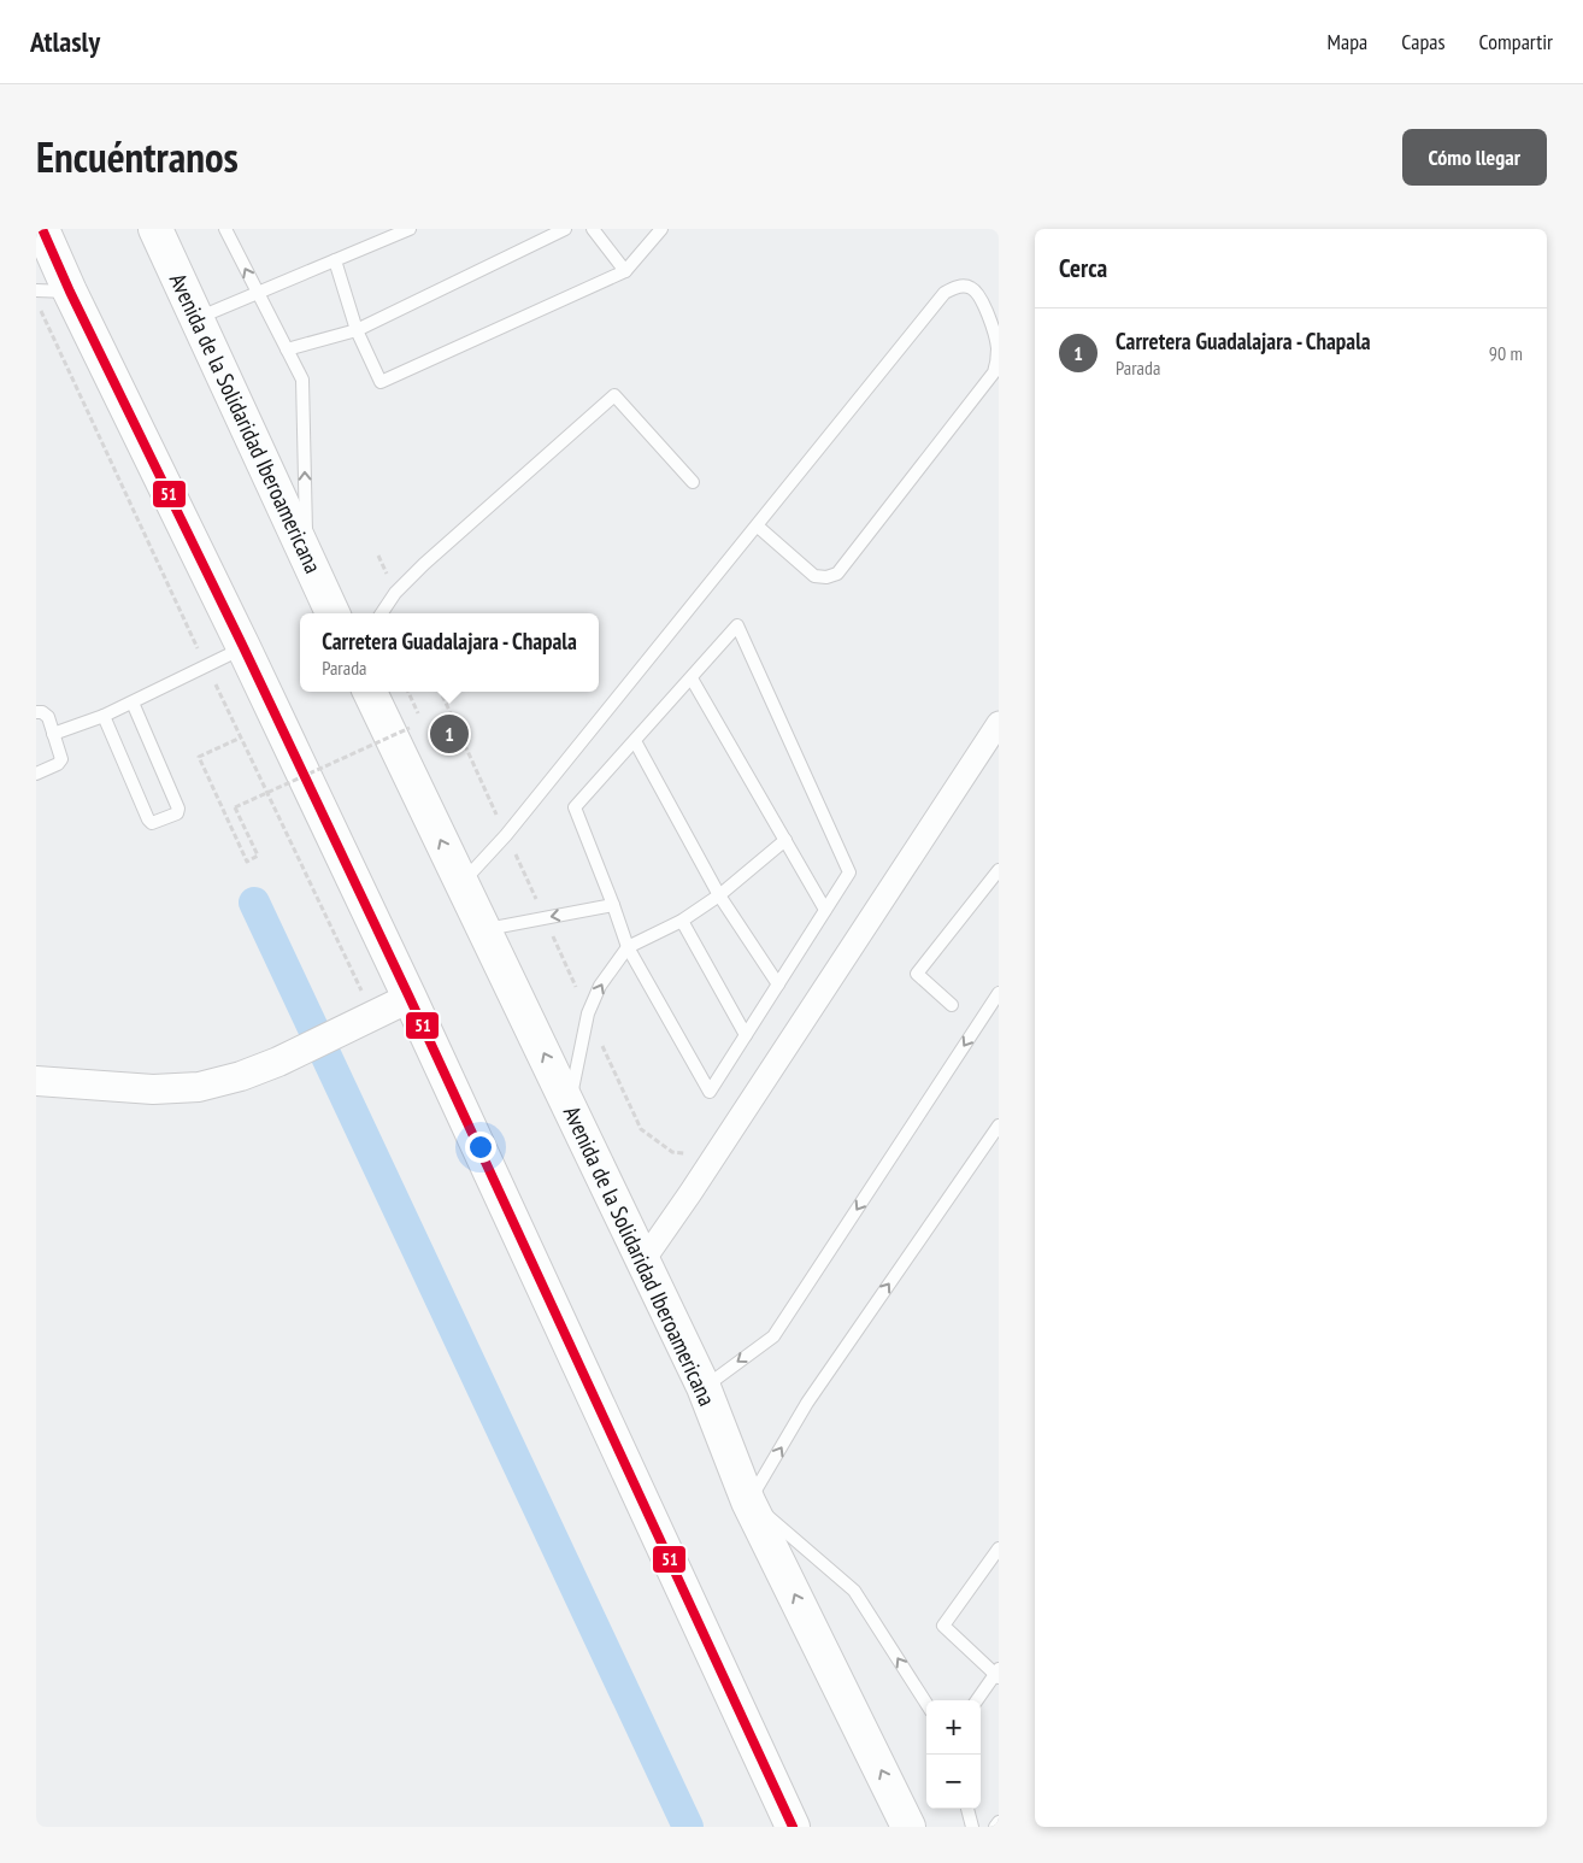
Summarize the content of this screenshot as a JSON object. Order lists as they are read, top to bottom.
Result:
{
  "streets": {
    "highway": ["Avenida de la Solidaridad Iberoamericana"]
  },
  "lines": ["transit line 51"],
  "page": {
    "header": "Atlasly",
    "nav": ["Mapa", "Capas", "Compartir"],
    "title": "Encuéntranos",
    "buttons": "Cómo llegar",
    "heading": "Cerca",
    "list": [
      {
        "mark": "1",
        "name": "Carretera Guadalajara - Chapala",
        "note": "Parada",
        "value": "90 m"
      }
    ],
    "popup": ["Carretera Guadalajara - Chapala", "Parada"],
    "pins": "1",
    "map_buttons": ["+", "−"]
  }
}
